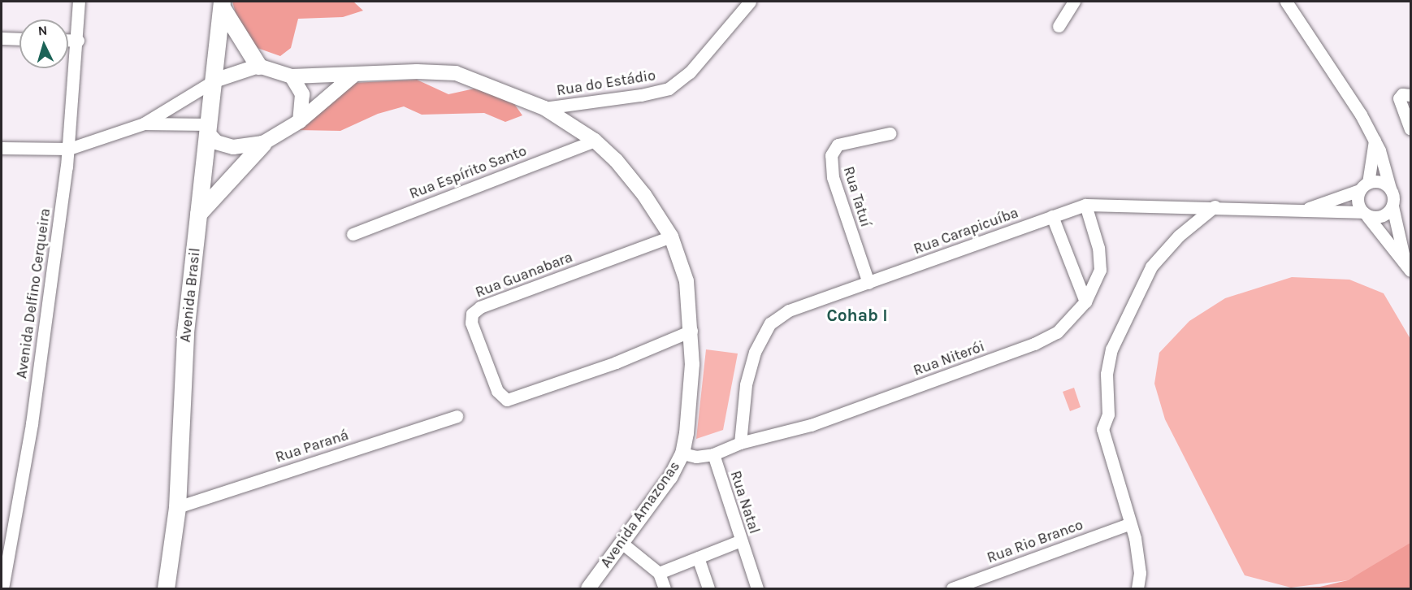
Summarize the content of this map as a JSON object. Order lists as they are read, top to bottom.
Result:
{
  "streets": {
    "main road": ["Avenida Brasil"],
    "street": [
      "Rua do Estádio",
      "Rua Espírito Santo",
      "Rua Tatuí",
      "Rua Carapicuíba",
      "Rua Guanabara",
      "Avenida Delfino Cerqueira",
      "Rua Niterói",
      "Rua Paraná",
      "Rua Natal",
      "Avenida Amazonas",
      "Rua Rio Branco"
    ]
  },
  "crossings": [
    ["Rua do Estádio", "Avenida Amazonas"],
    ["Rua Espírito Santo", "Avenida Amazonas"],
    ["Rua Tatuí", "Rua Carapicuíba"],
    ["Rua Carapicuíba", "Rua Niterói"],
    ["Rua Guanabara", "Avenida Amazonas"],
    ["Avenida Brasil", "Rua Paraná"],
    ["Avenida Brasil", "Avenida Amazonas"],
    ["Rua Niterói", "Rua Natal"]
  ],
  "districts": ["Cohab I"],
  "north": "top"
}
